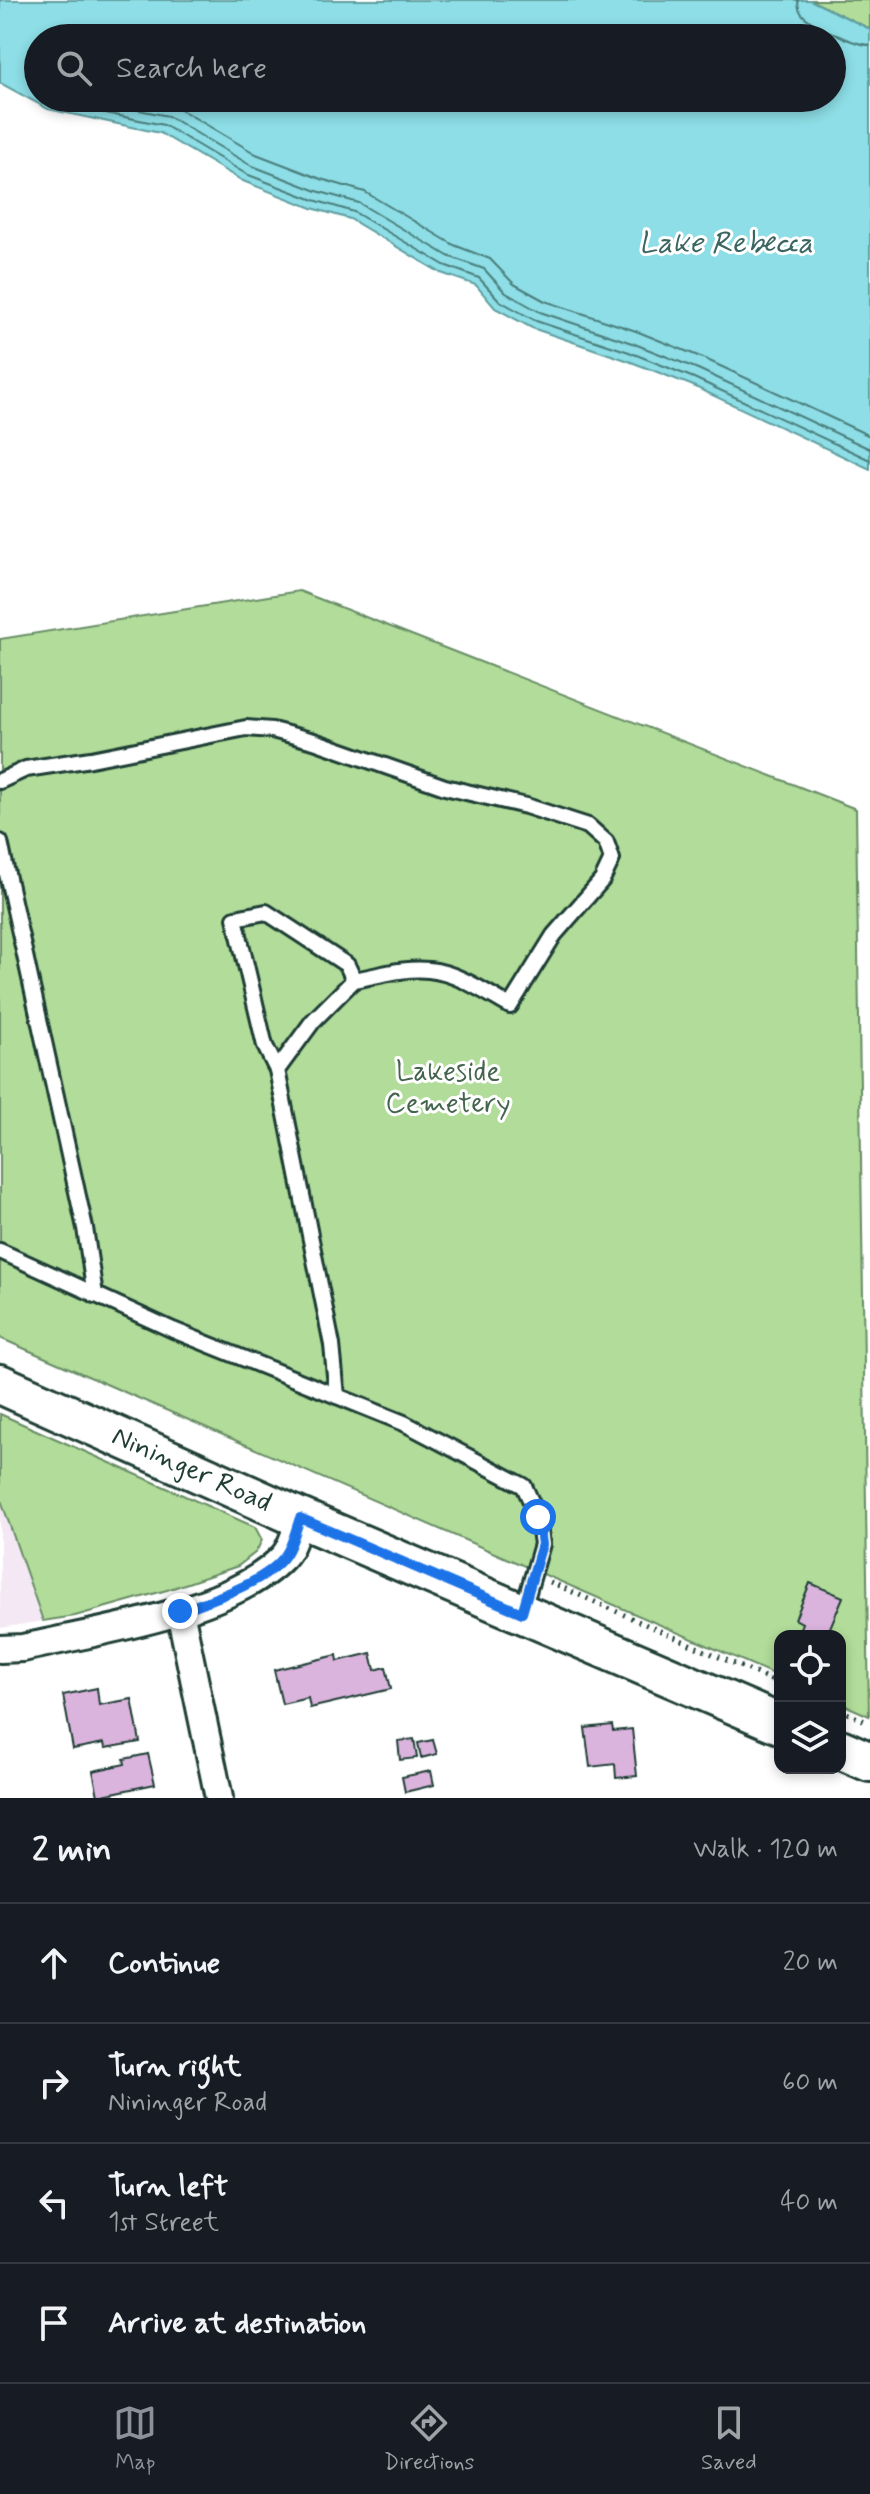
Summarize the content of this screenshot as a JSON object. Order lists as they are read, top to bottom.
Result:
{
  "streets": {
    "street": ["Nininger Road"]
  },
  "water": ["Lake Rebecca"],
  "parks": ["Lakeside Cemetery"],
  "page": {
    "search": "Search here",
    "heading": ["2 min", "Walk · 120 m"],
    "list": [
      ["Continue", "20 m"],
      ["Turn right", "Nininger Road", "60 m"],
      ["Turn left", "1st Street", "40 m"],
      "Arrive at destination"
    ],
    "nav": ["Map", "Directions", "Saved"]
  }
}
